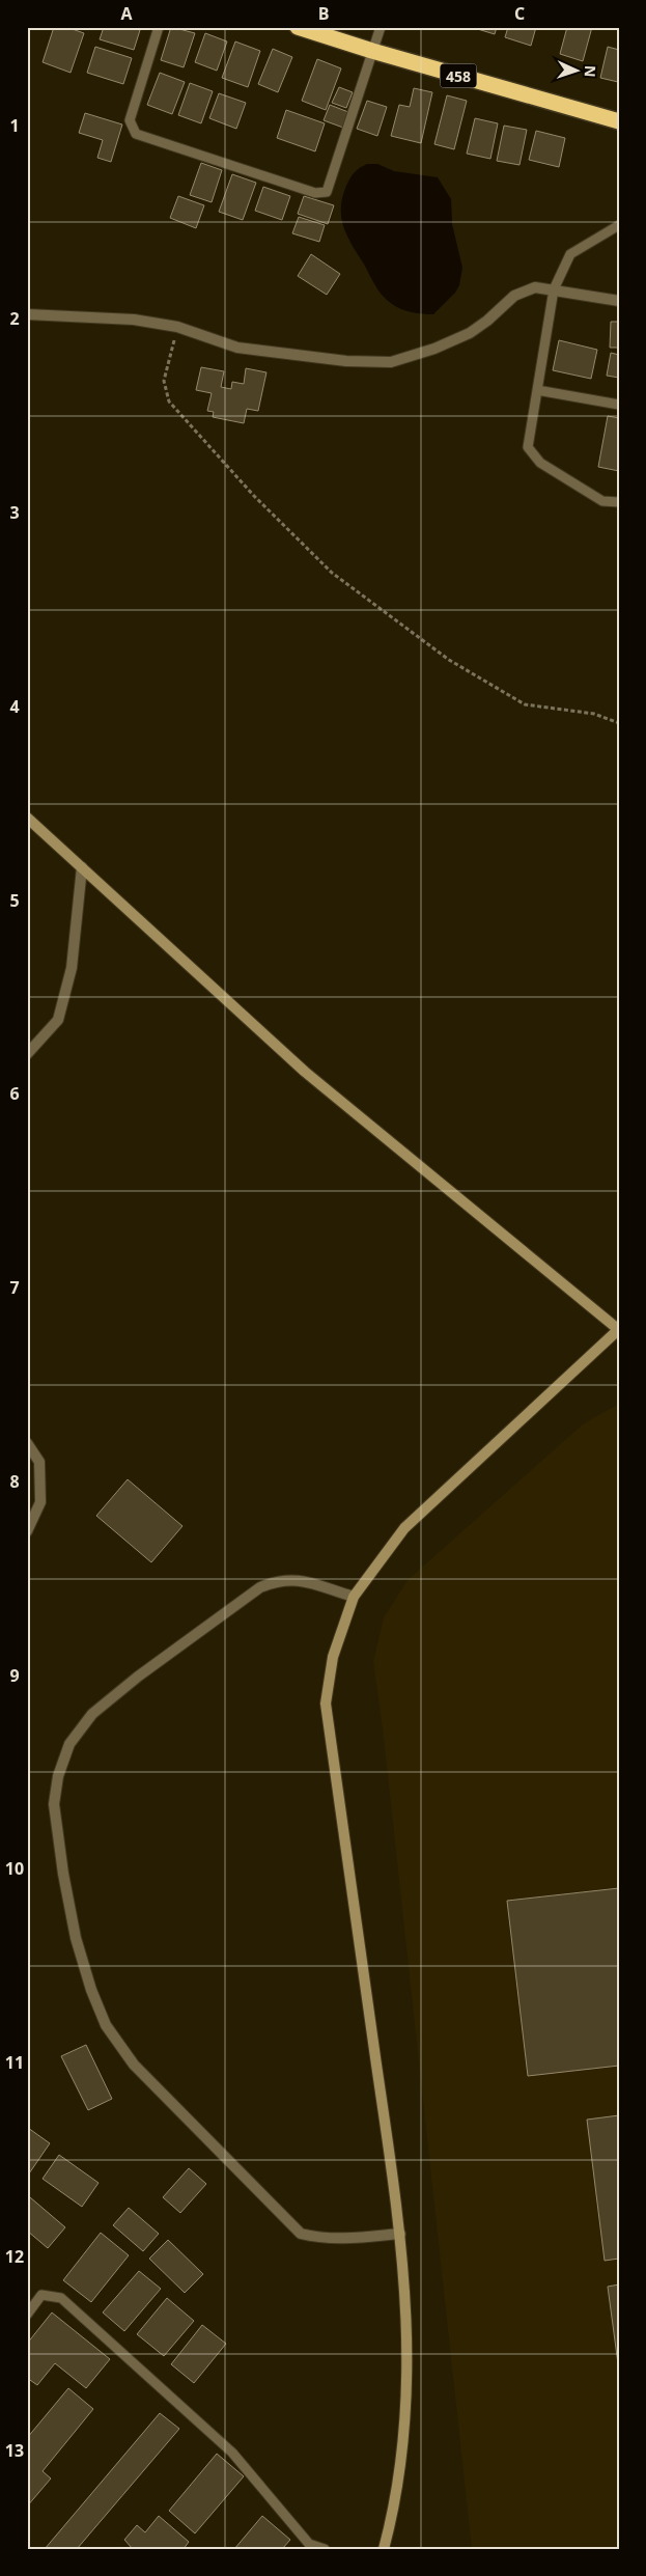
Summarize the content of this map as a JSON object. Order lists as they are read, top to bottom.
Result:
{
  "streets": {
    "highway": ["458"]
  },
  "north": "right",
  "grid": {
    "columns": ["A", "B", "C"],
    "rows": [
      "1",
      "2",
      "3",
      "4",
      "5",
      "6",
      "7",
      "8",
      "9",
      "10",
      "11",
      "12",
      "13"
    ]
  }
}
